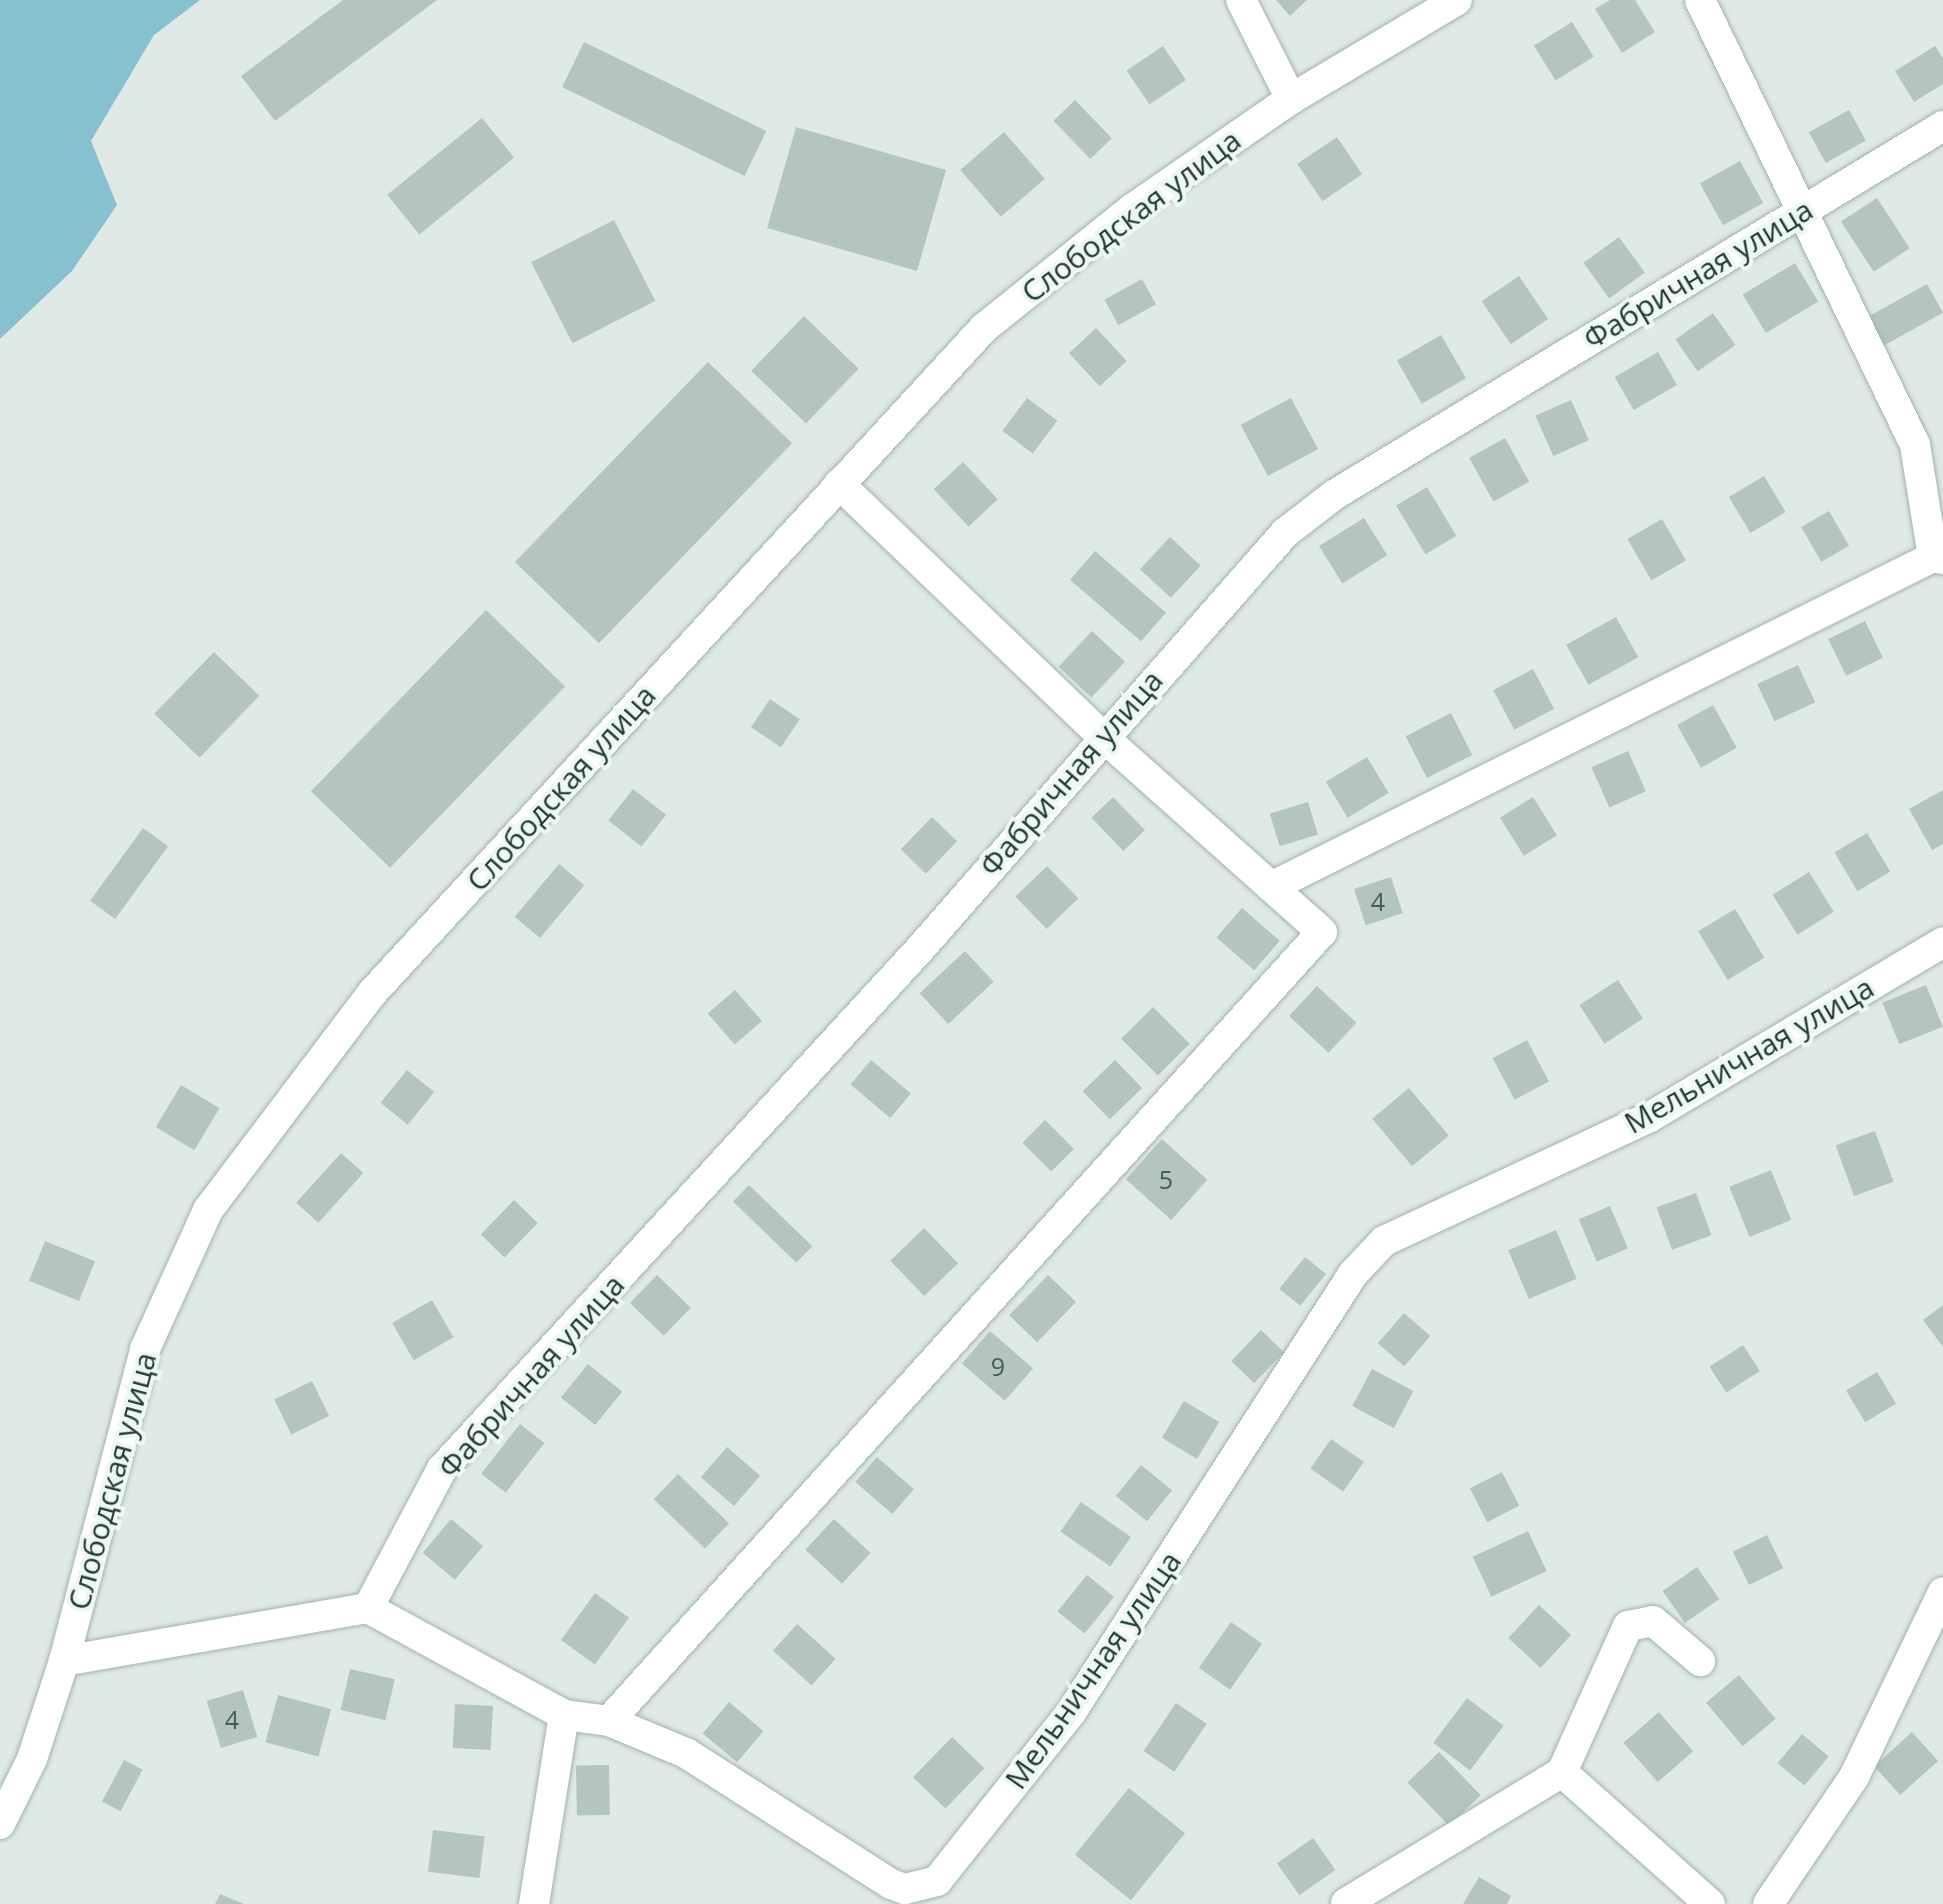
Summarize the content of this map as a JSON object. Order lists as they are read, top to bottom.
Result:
{
  "streets": {
    "street": ["Слободская улица", "Фабричная улица", "Мельничная улица"]
  },
  "crossings": [
    ["Фабричная улица", "Мельничная улица"]
  ],
  "house_numbers": [
    "4",
    "5",
    "9",
    "4"
  ]
}
